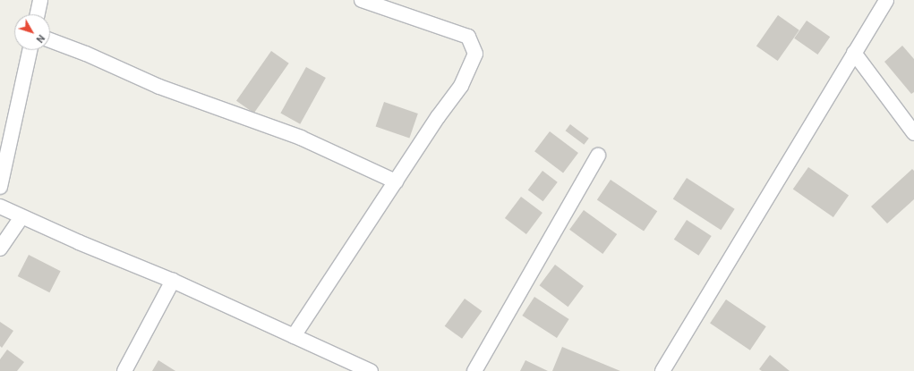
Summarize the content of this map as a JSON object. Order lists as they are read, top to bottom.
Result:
{
  "north": "bottom right"
}
